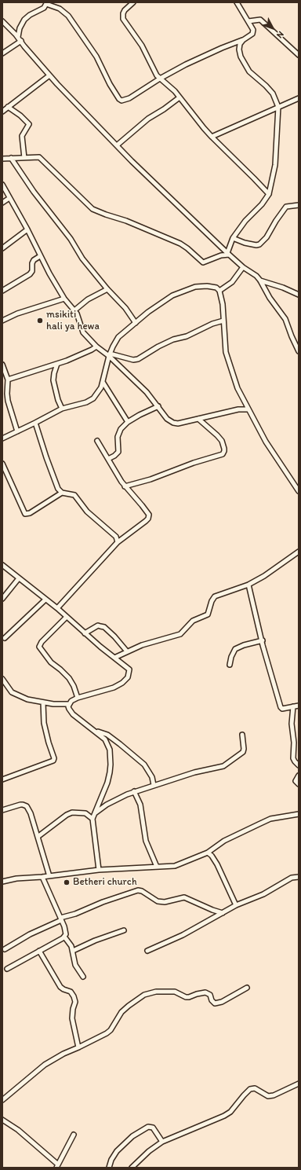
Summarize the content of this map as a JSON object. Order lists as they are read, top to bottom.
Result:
{
  "places": ["msikiti hali ya hewa", "Betheri church"],
  "north": "bottom right"
}
